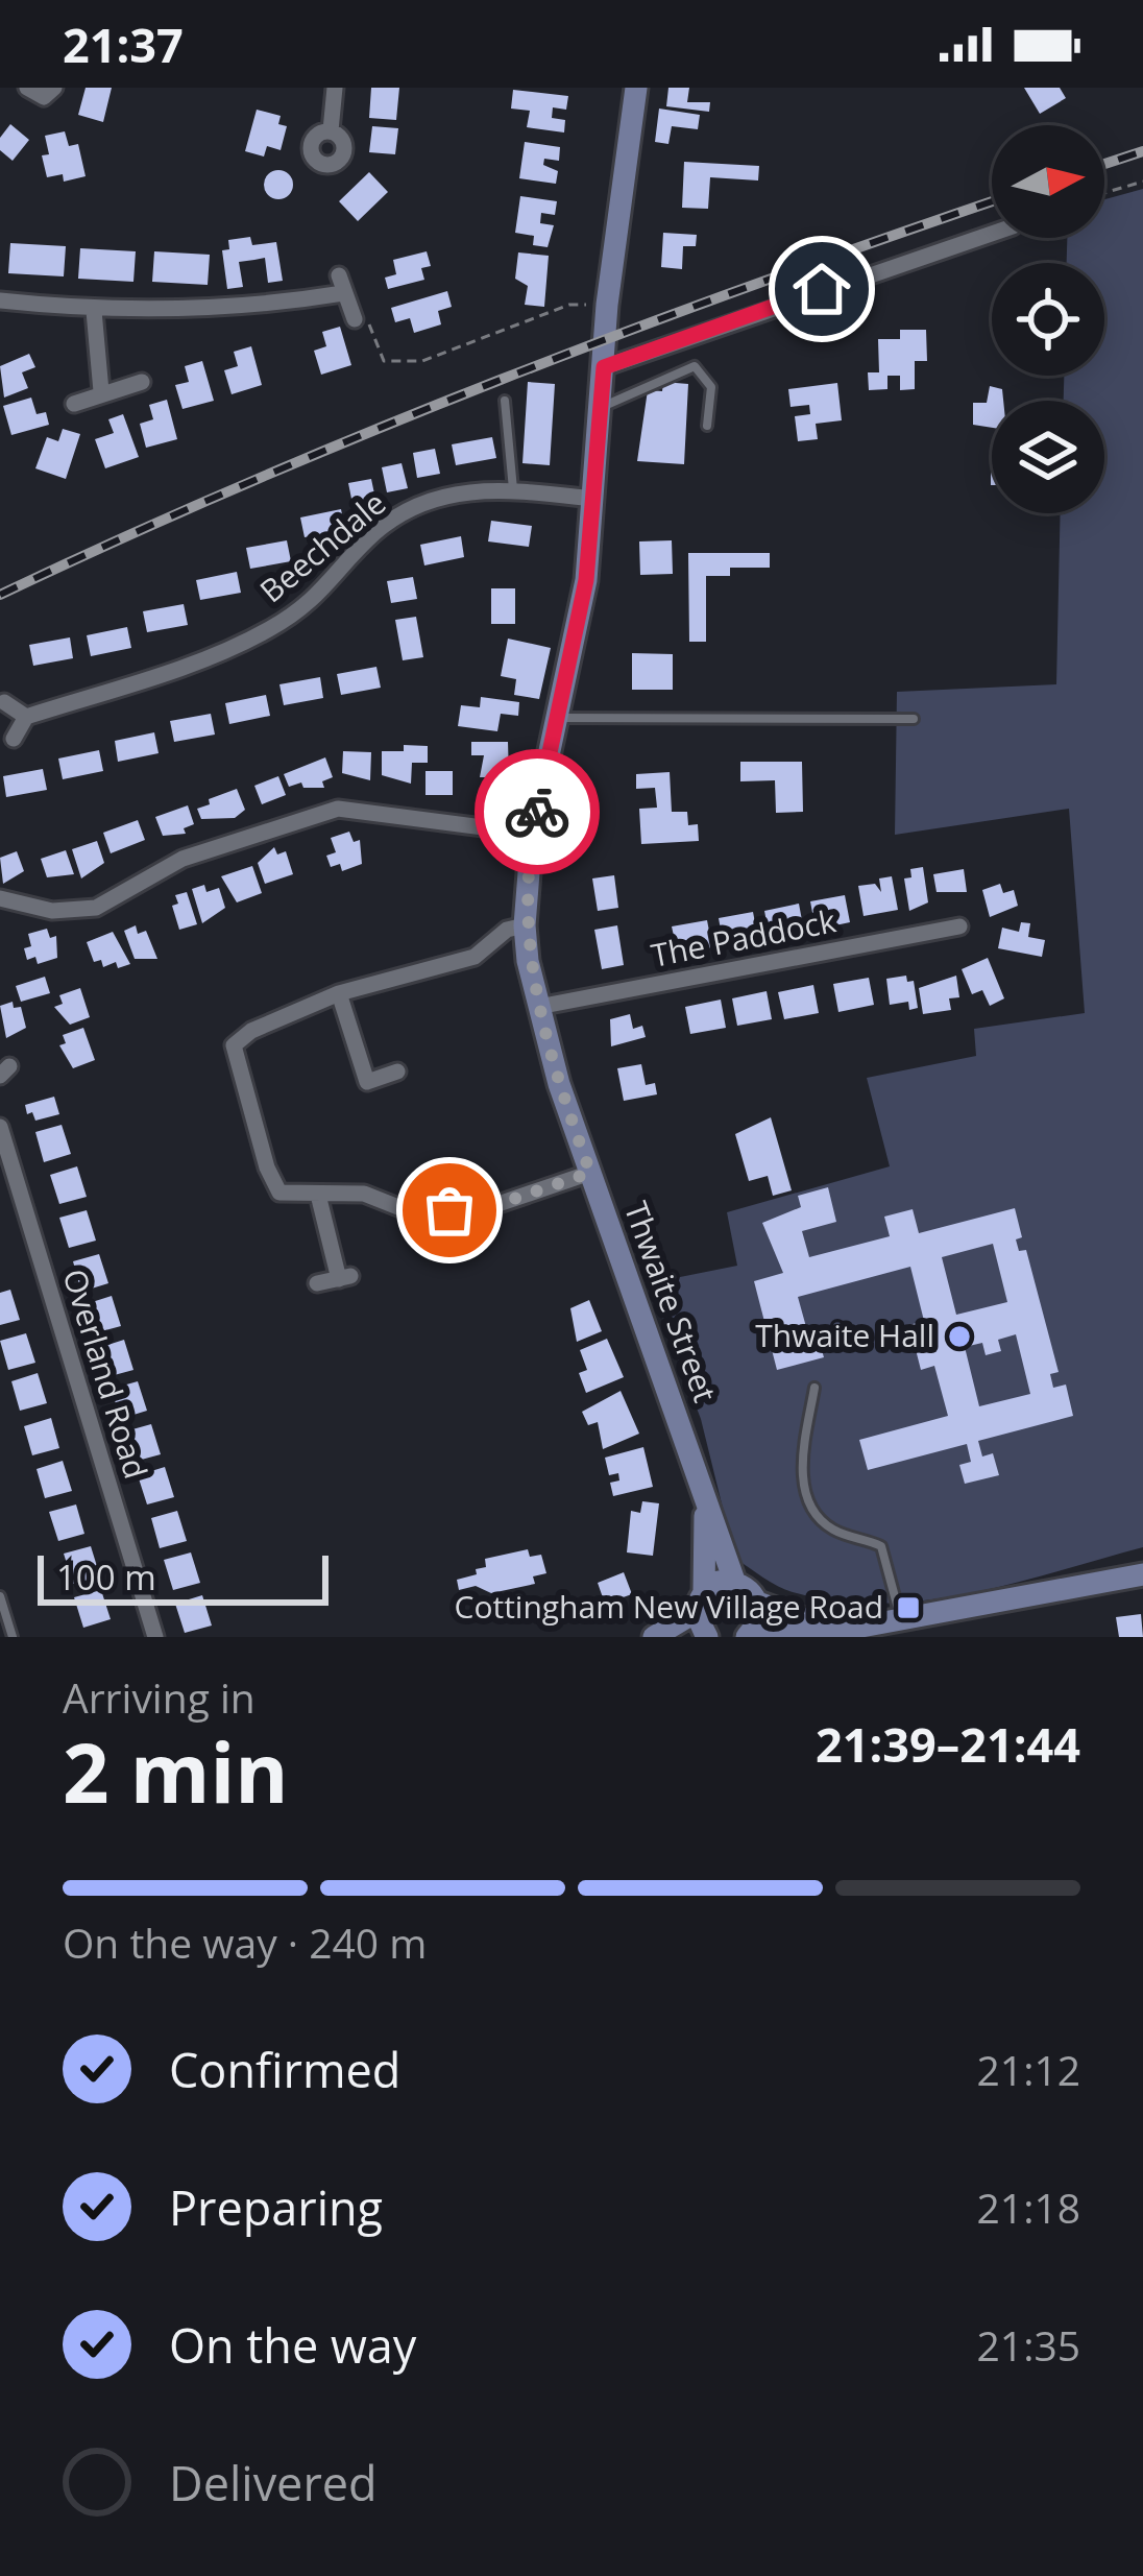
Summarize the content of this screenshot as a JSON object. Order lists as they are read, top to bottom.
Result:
{
  "streets": {
    "main road": ["Thwaite Street"],
    "street": ["Beechdale", "The Paddock", "Overland Road"]
  },
  "crossings": [
    ["Beechdale", "Thwaite Street"],
    ["The Paddock", "Thwaite Street"]
  ],
  "places": {
    "other": ["Thwaite Hall"],
    "transit": ["Cottingham New Village Road"]
  },
  "scale_bar": "100 m",
  "north": "right",
  "page": {
    "status": "21:37",
    "scale": "100 m",
    "heading": ["2 min", "Arriving in", "21:39–21:44"],
    "bar": "On the way · 240 m",
    "list": [
      ["Confirmed", "21:12"],
      ["Preparing", "21:18"],
      ["On the way", "21:35"],
      "Delivered"
    ]
  }
}
